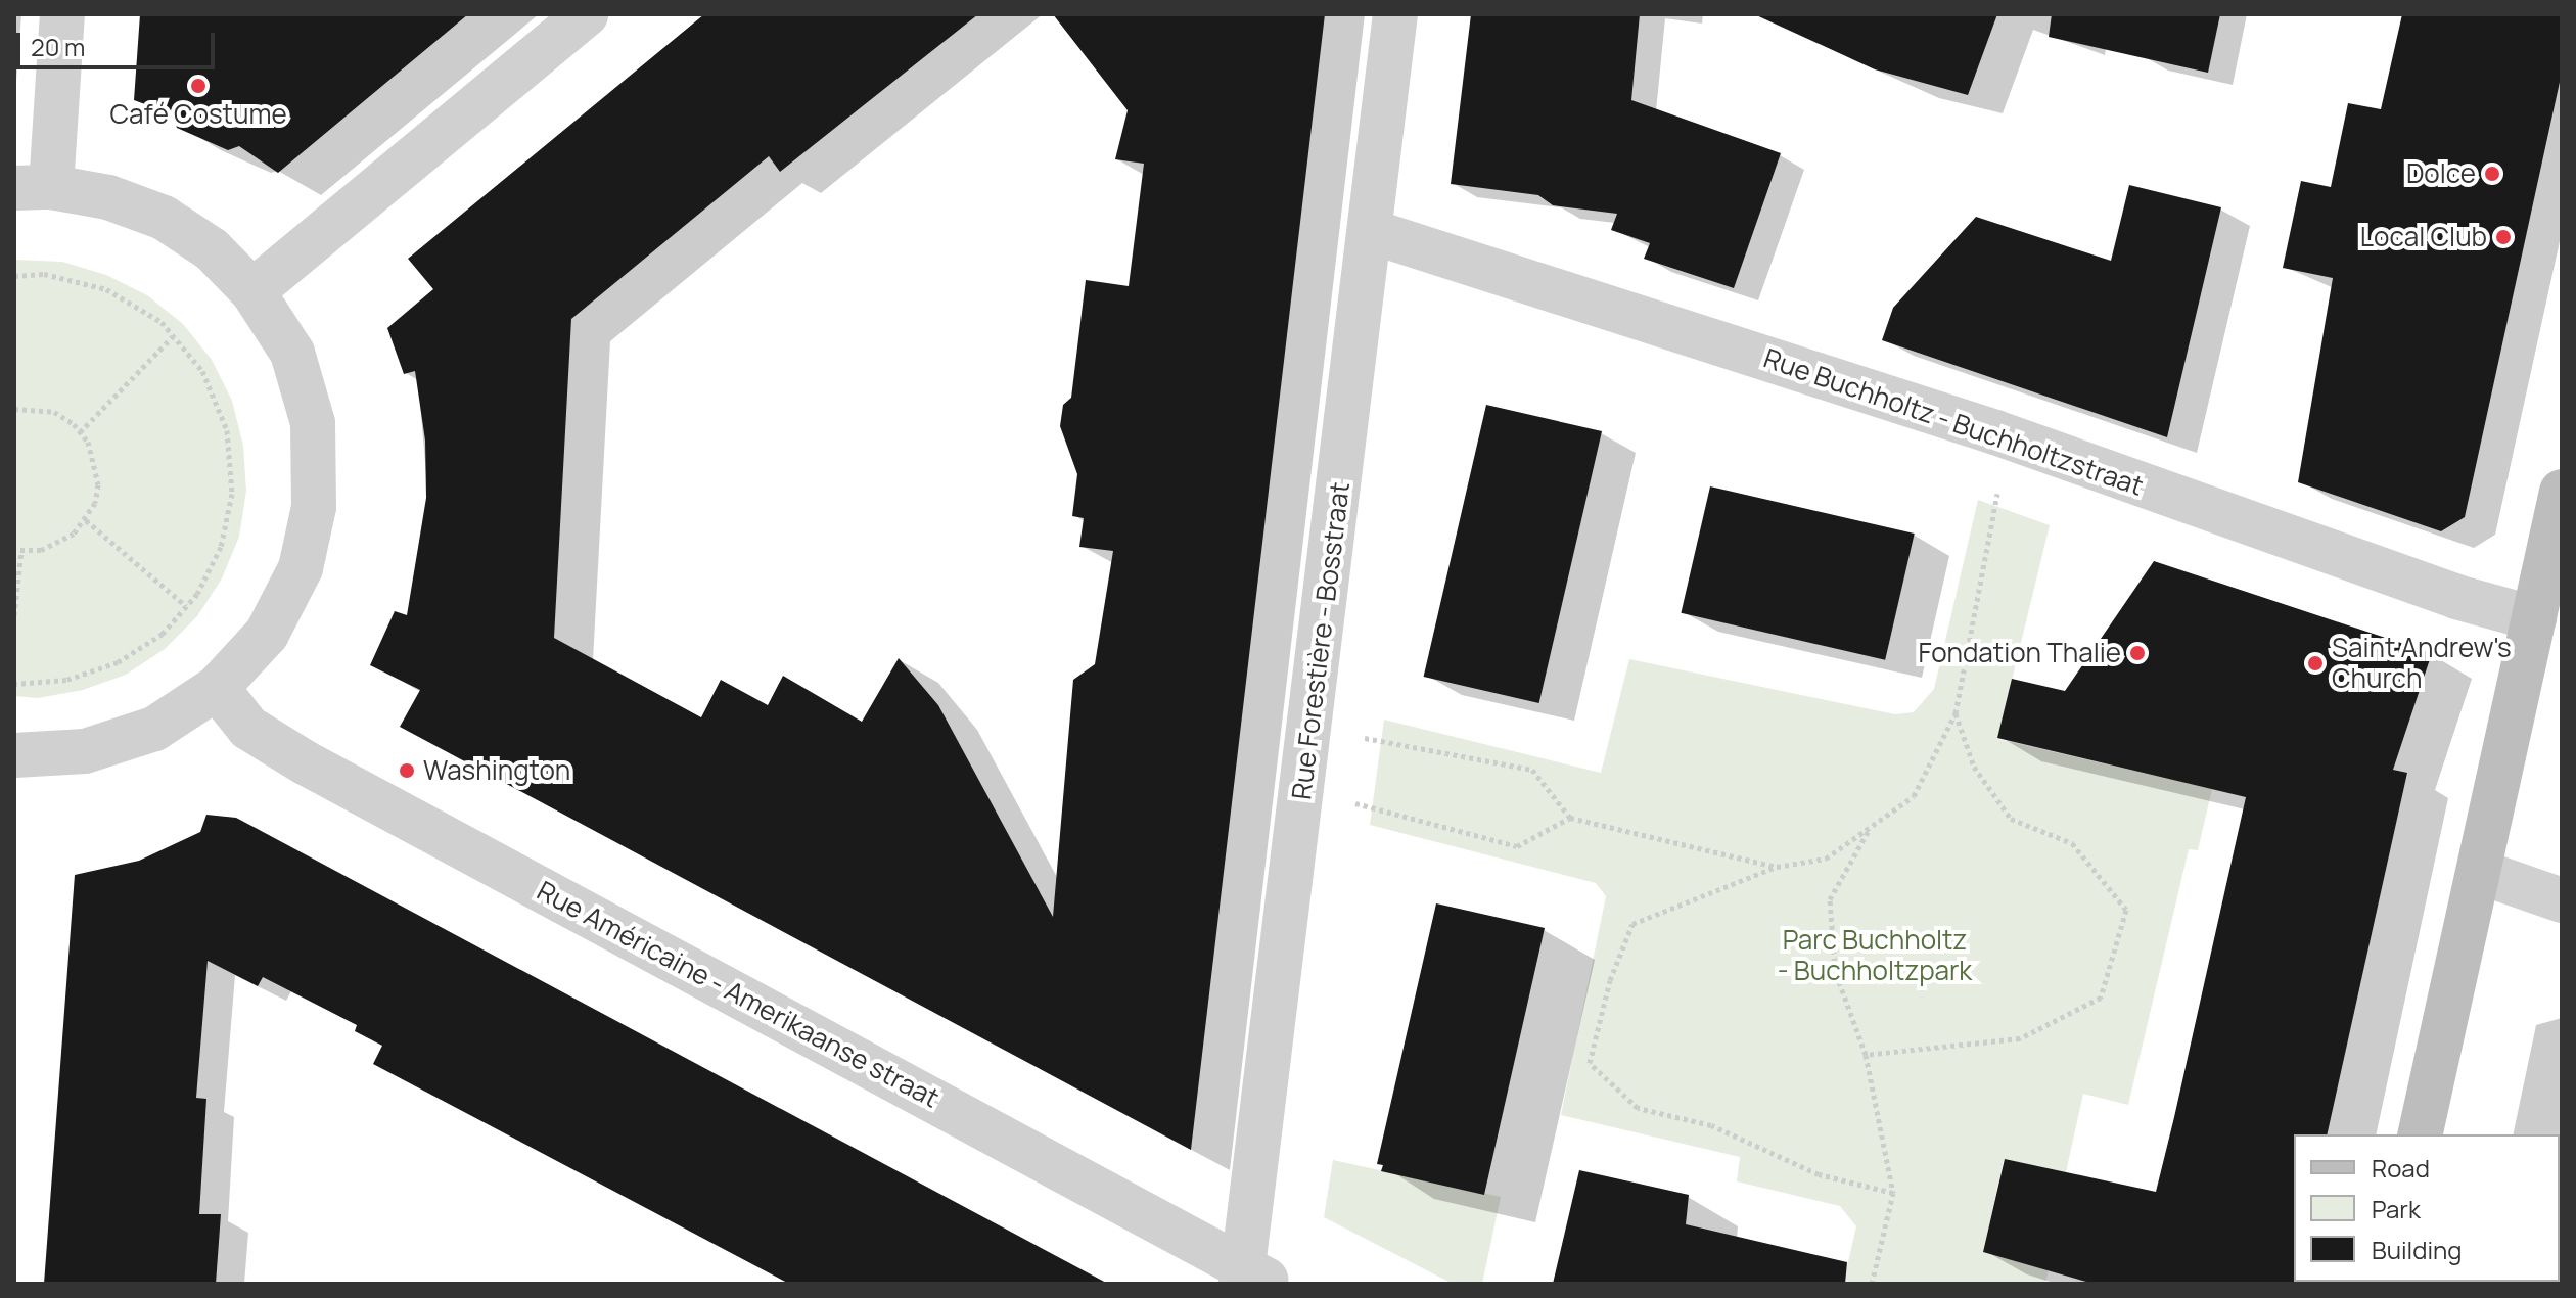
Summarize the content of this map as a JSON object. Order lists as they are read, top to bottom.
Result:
{
  "streets": {
    "street": ["Rue Buchholtz - Buchholtzstraat", "Rue Forestière - Bosstraat", "Rue Américaine - Amerikaanse straat"]
  },
  "crossings": [
    ["Rue Buchholtz - Buchholtzstraat", "Rue Forestière - Bosstraat"],
    ["Rue Forestière - Bosstraat", "Rue Américaine - Amerikaanse straat"]
  ],
  "parks": ["Parc Buchholtz - Buchholtzpark"],
  "places": [
    "Café Costume",
    "Dolce",
    "Local Club",
    "Fondation Thalie",
    "Saint Andrew's Church",
    "Washington"
  ],
  "legend": ["Road", "Park", "Building"],
  "scale_bar": "20 m"
}
